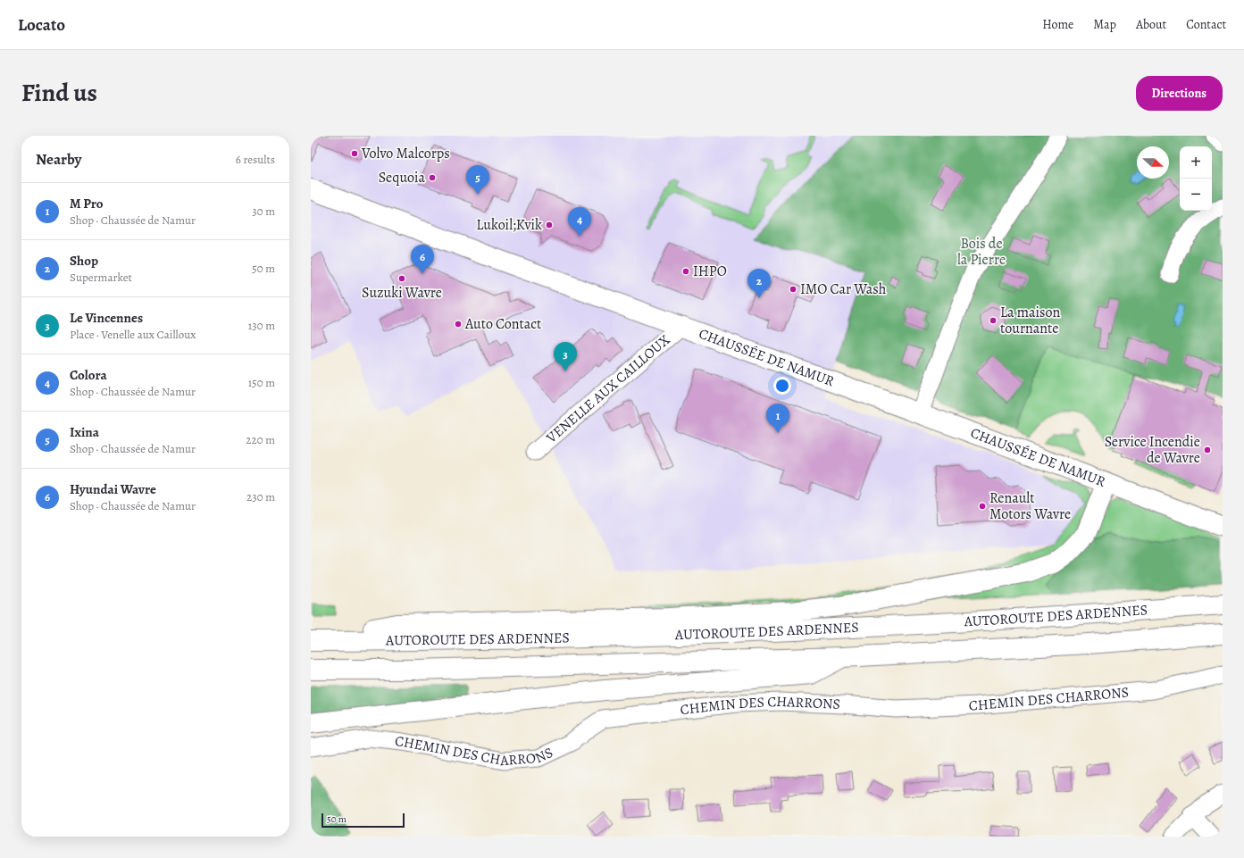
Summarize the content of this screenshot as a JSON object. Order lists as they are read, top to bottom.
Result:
{
  "streets": {
    "main road": ["CHAUSSÉE DE NAMUR", "AUTOROUTE DES ARDENNES"],
    "street": ["VENELLE AUX CAILLOUX", "CHEMIN DES CHARRONS"]
  },
  "crossings": [
    ["CHAUSSÉE DE NAMUR", "VENELLE AUX CAILLOUX"]
  ],
  "parks": ["Bois de la Pierre"],
  "places": [
    "Volvo Malcorps",
    "Sequoia",
    "Lukoil;Kvik",
    "IHPO",
    "Suzuki Wavre",
    "IMO Car Wash",
    "La maison tournante",
    "Auto Contact",
    "Service Incendie de Wavre",
    "Renault Motors Wavre"
  ],
  "scale_bar": "50 m",
  "north": "right",
  "page": {
    "header": "Locato",
    "nav": [
      "Home",
      "Map",
      "About",
      "Contact"
    ],
    "title": "Find us",
    "buttons": "Directions",
    "heading": ["Nearby", "6 results"],
    "map_buttons": ["+", "−"],
    "pins": [
      "5",
      "4",
      "6",
      "2",
      "3",
      "1"
    ],
    "list": [
      {
        "mark": "1",
        "name": "M Pro",
        "note": "Shop · Chaussée de Namur",
        "value": "30 m"
      },
      {
        "mark": "2",
        "name": "Shop",
        "note": "Supermarket",
        "value": "50 m"
      },
      {
        "mark": "3",
        "name": "Le Vincennes",
        "note": "Place · Venelle aux Cailloux",
        "value": "130 m"
      },
      {
        "mark": "4",
        "name": "Colora",
        "note": "Shop · Chaussée de Namur",
        "value": "150 m"
      },
      {
        "mark": "5",
        "name": "Ixina",
        "note": "Shop · Chaussée de Namur",
        "value": "220 m"
      },
      {
        "mark": "6",
        "name": "Hyundai Wavre",
        "note": "Shop · Chaussée de Namur",
        "value": "230 m"
      }
    ],
    "scale": "50 m"
  }
}
